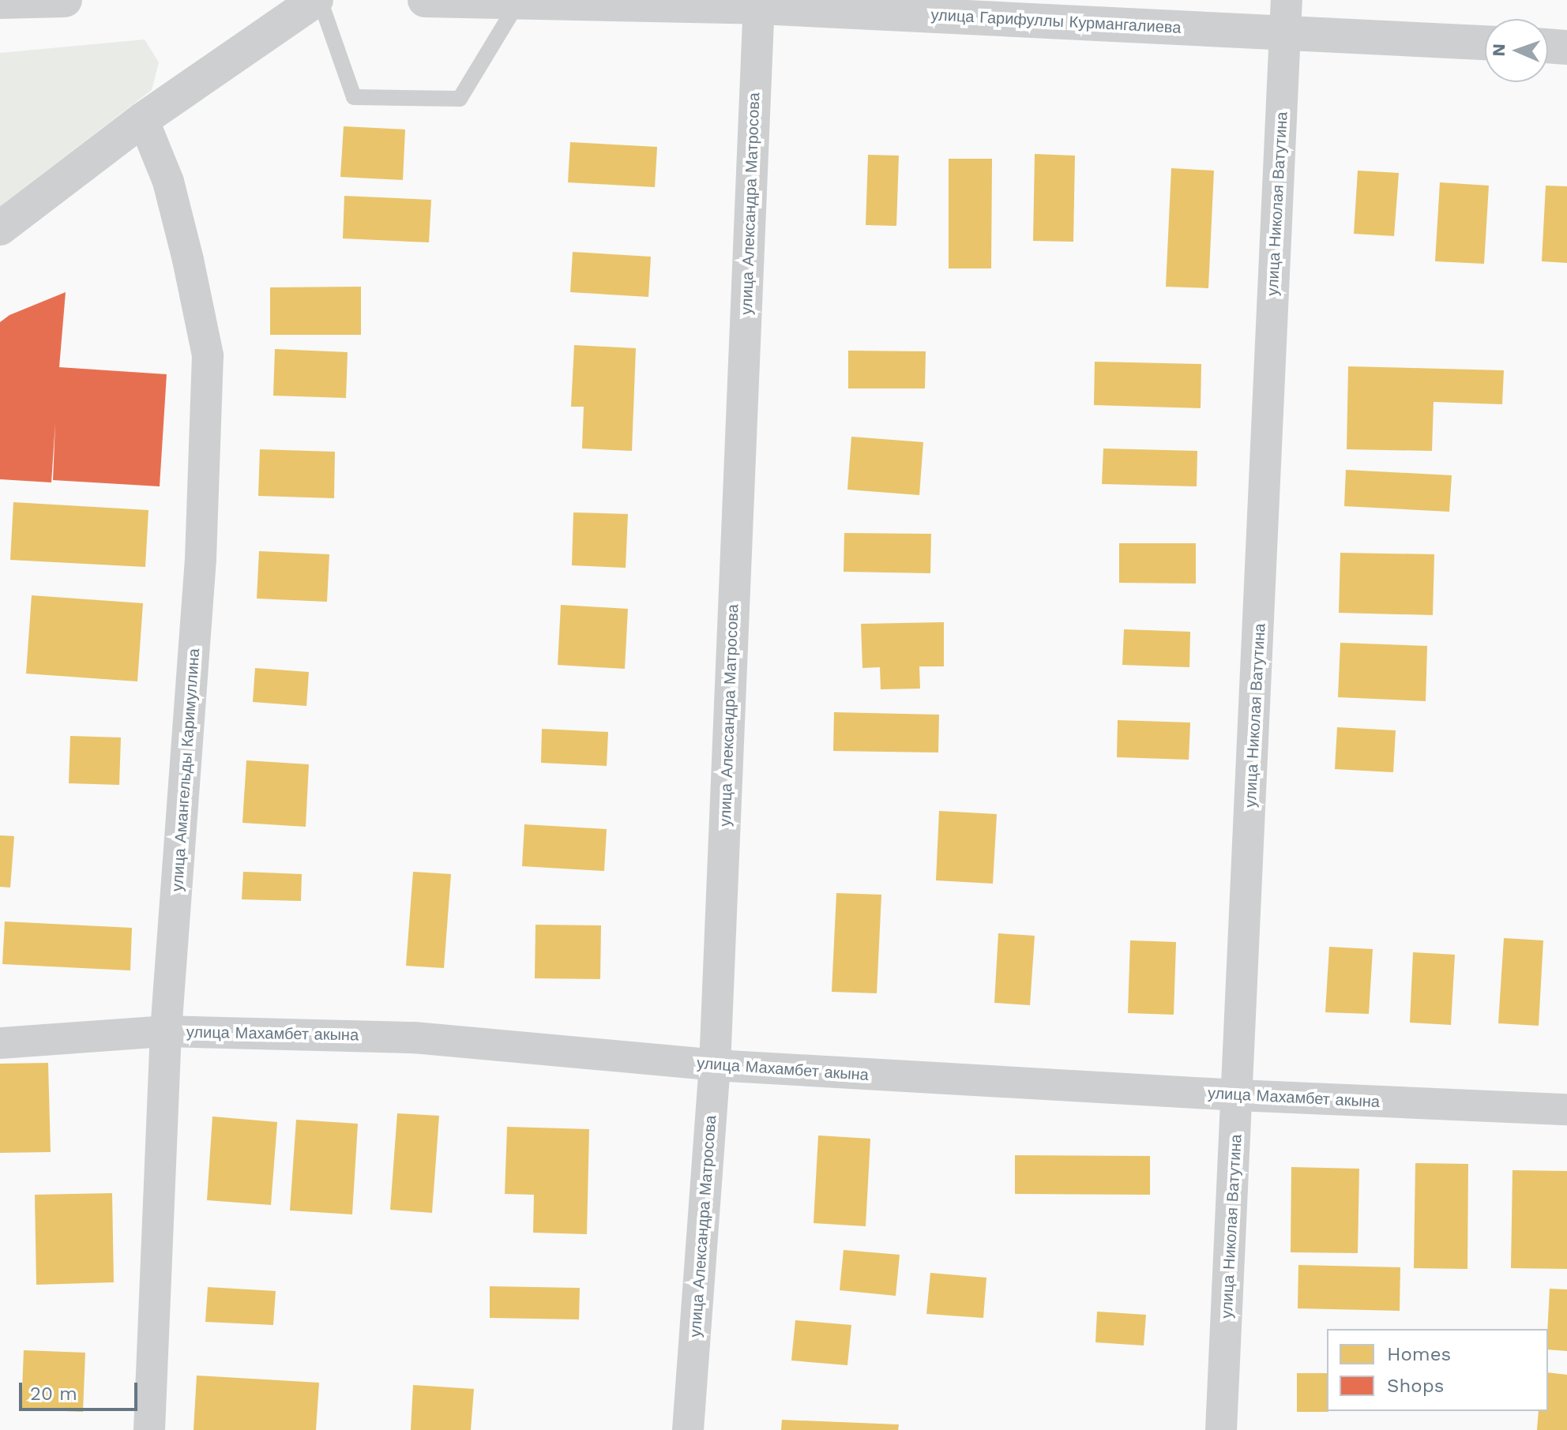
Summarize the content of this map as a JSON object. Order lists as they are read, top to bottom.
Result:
{
  "streets": {
    "street": [
      "улица Гарифуллы Курмангалиева",
      "улица Александра Матросова",
      "улица Николая Ватутина",
      "улица Амангельды Каримуллина",
      "улица Махамбет акына"
    ]
  },
  "crossings": [
    ["улица Гарифуллы Курмангалиева", "улица Александра Матросова"],
    ["улица Гарифуллы Курмангалиева", "улица Николая Ватутина"],
    ["улица Александра Матросова", "улица Махамбет акына"],
    ["улица Николая Ватутина", "улица Махамбет акына"],
    ["улица Амангельды Каримуллина", "улица Махамбет акына"]
  ],
  "legend": ["Homes", "Shops"],
  "scale_bar": "20 m",
  "north": "left"
}
